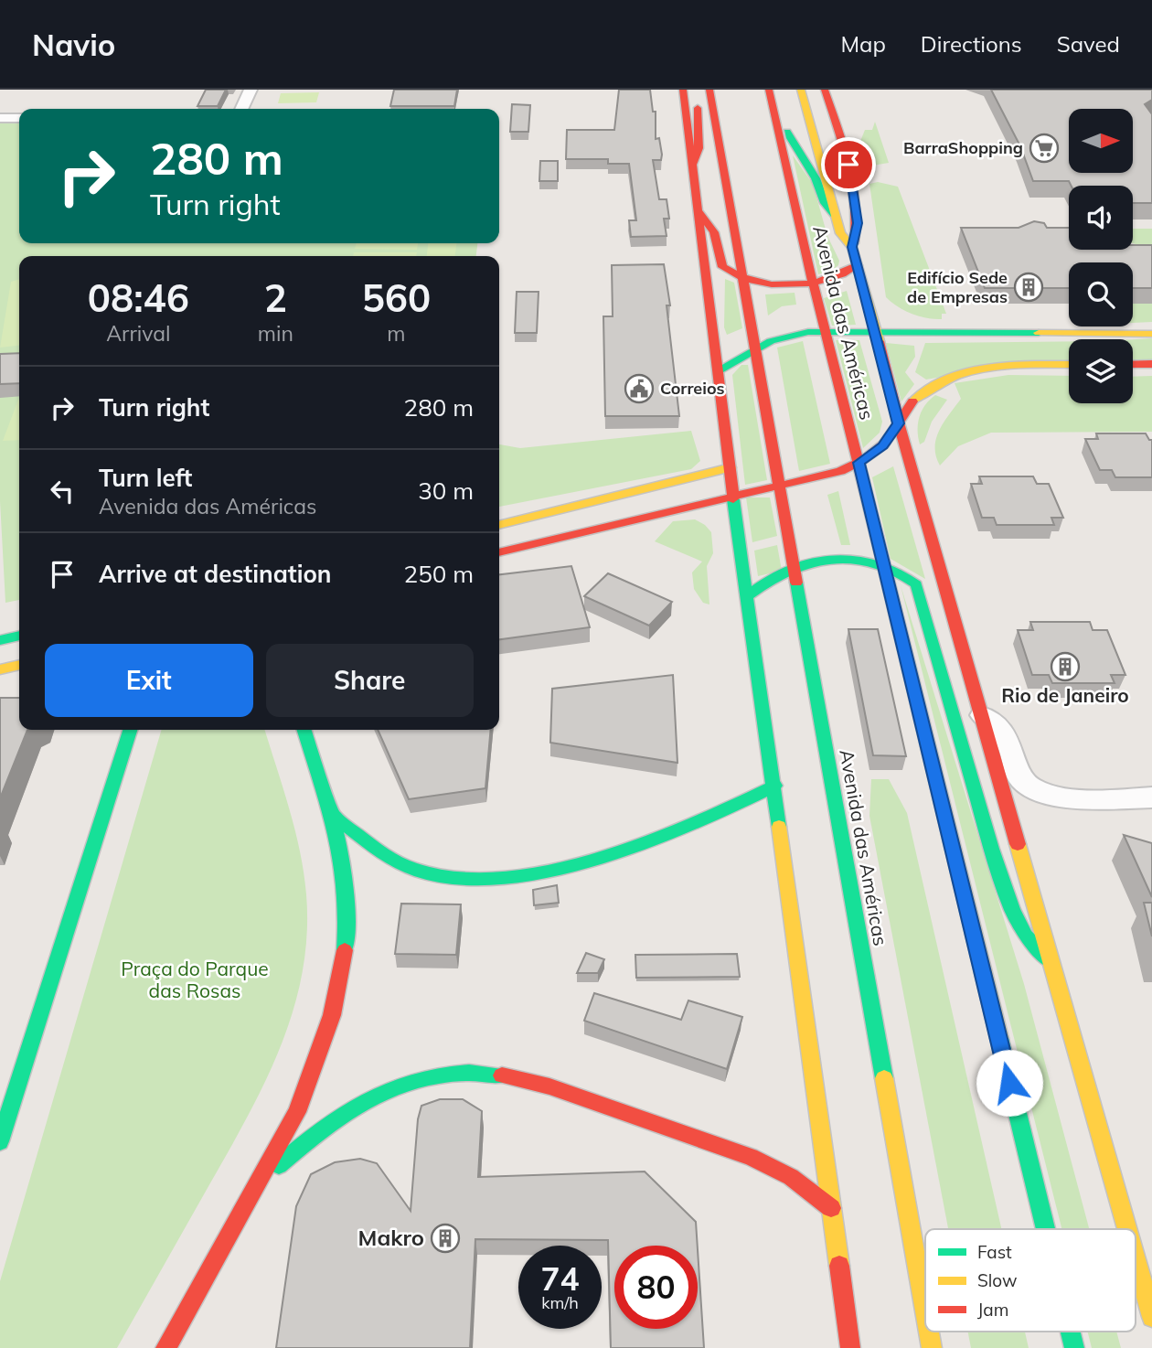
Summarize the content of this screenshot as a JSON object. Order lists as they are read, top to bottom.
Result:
{
  "streets": {
    "main road": ["Avenida das Américas"]
  },
  "parks": ["Praça do Parque das Rosas"],
  "places": {
    "supermarket": ["BarraShopping"],
    "building": ["Edifício Sede de Empresas", "Rio de Janeiro", "Makro"],
    "public building": ["Correios"]
  },
  "legend": ["Fast", "Slow", "Jam"],
  "north": "right",
  "page": {
    "header": "Navio",
    "nav": ["Map", "Directions", "Saved"],
    "turn": ["280 m", "Turn right"],
    "eta": [
      "08:46",
      "Arrival",
      "2",
      "min",
      "560",
      "m"
    ],
    "list": [
      {
        "name": "Turn right",
        "value": "280 m"
      },
      {
        "name": "Turn left",
        "note": "Avenida das Américas",
        "value": "30 m"
      },
      {
        "name": "Arrive at destination",
        "value": "250 m"
      }
    ],
    "buttons": ["Exit", "Share"],
    "speed": "74 km/h",
    "limit": "80"
  }
}
